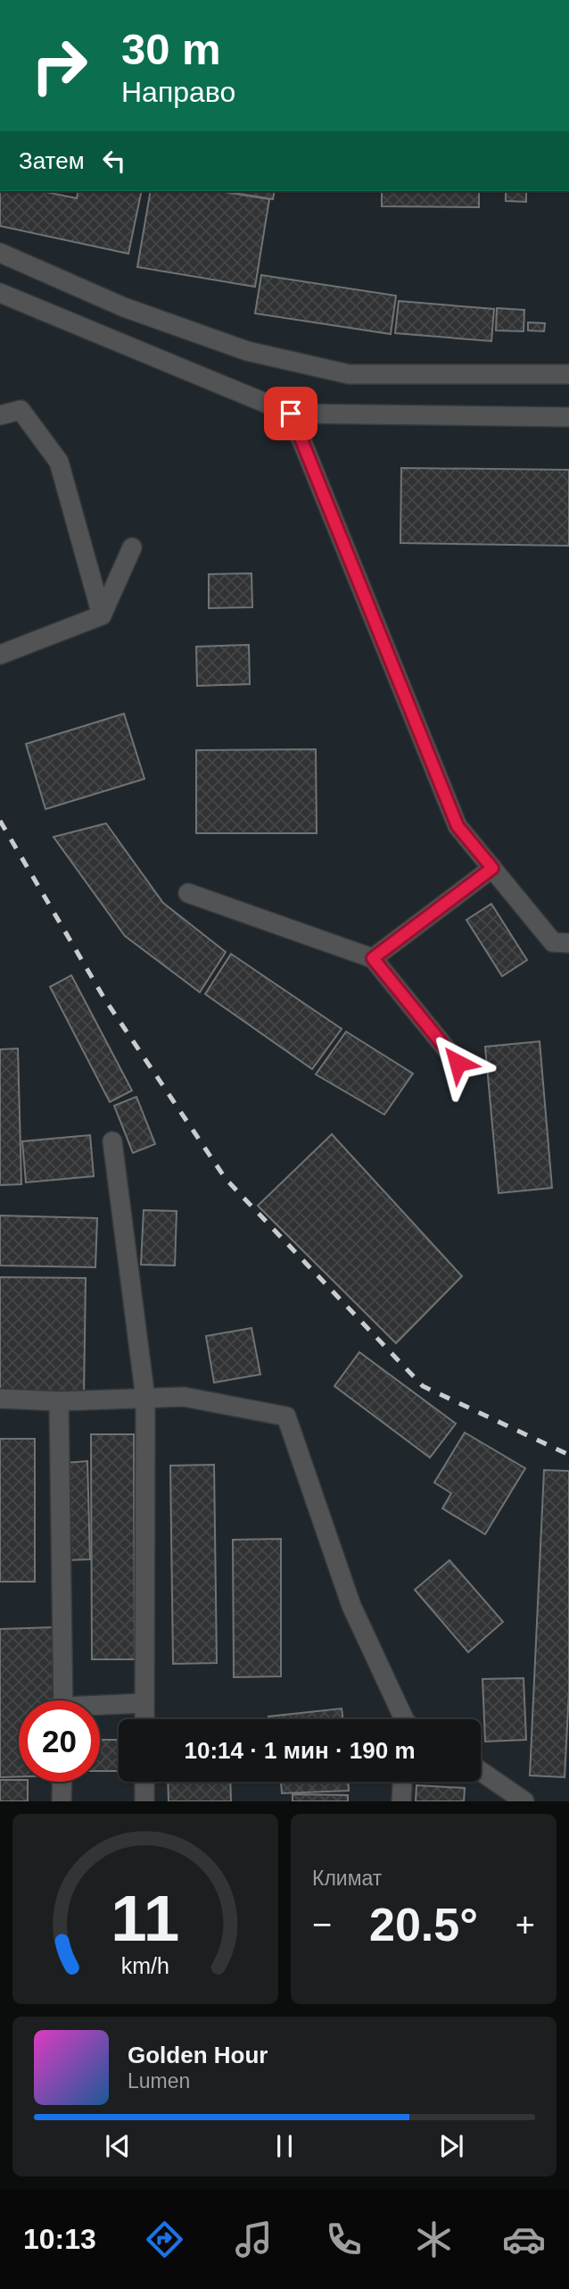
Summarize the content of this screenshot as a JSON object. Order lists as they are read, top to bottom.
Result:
{
  "page": {
    "turn": ["30 m", "Направо"],
    "then": "Затем",
    "limit": "20",
    "trip": "10:14 · 1 мин · 190 m",
    "tile": "Климат",
    "heat": ["−", "20.5°", "+"],
    "song": ["Golden Hour", "Lumen"],
    "tabs": "10:13",
    "gauge": ["11", "km/h"]
  }
}
